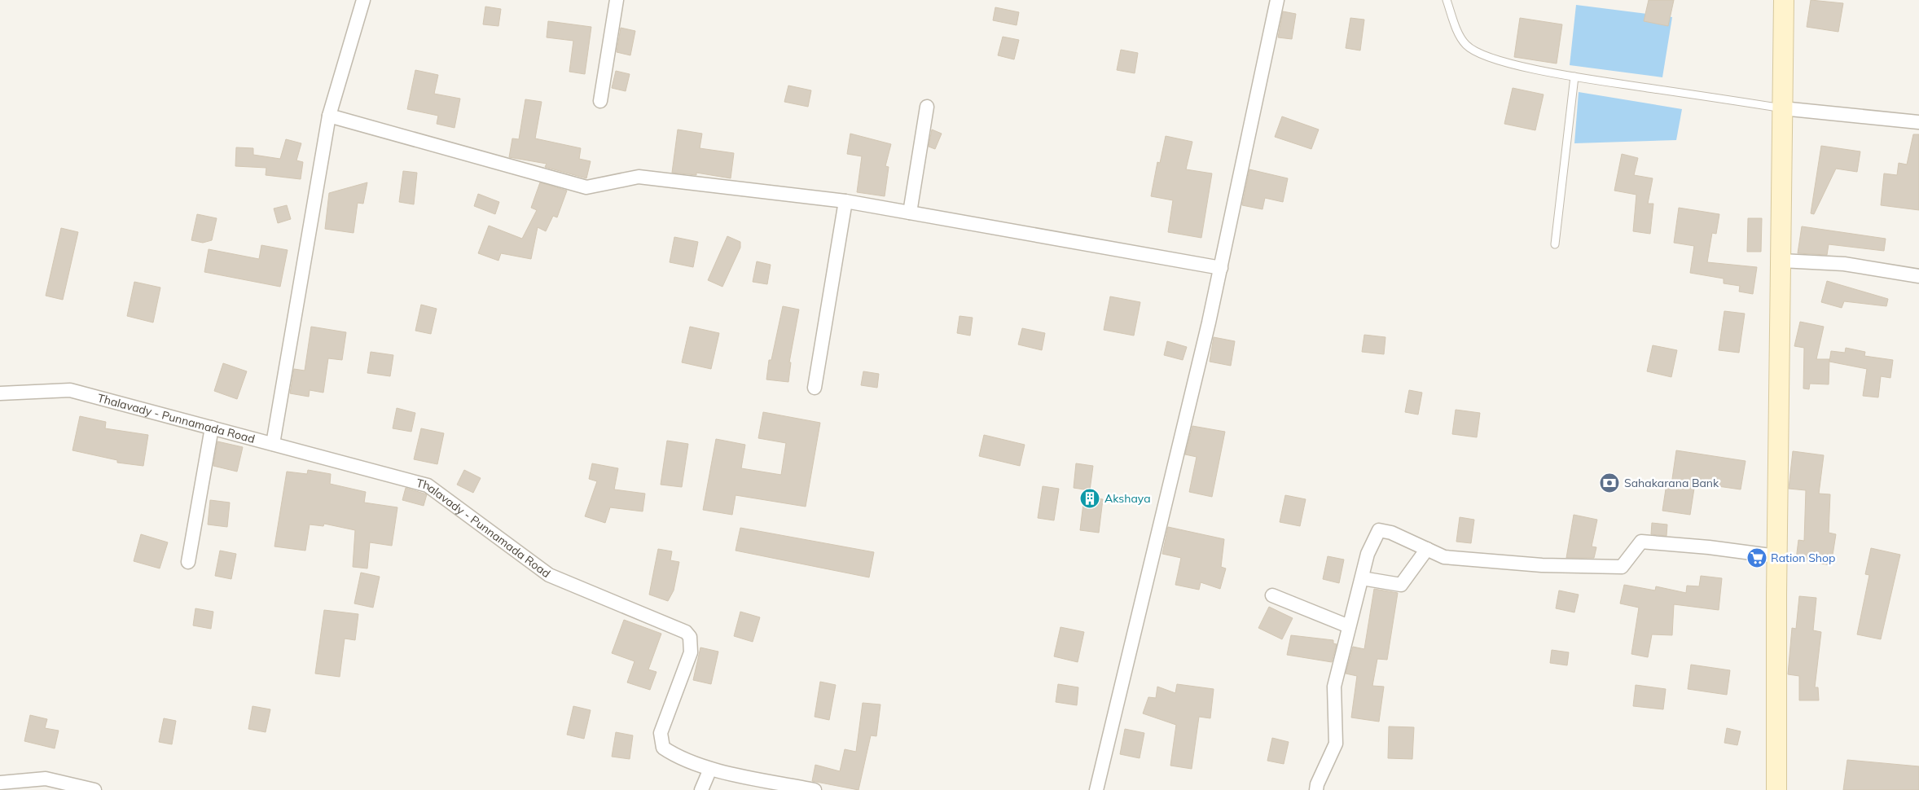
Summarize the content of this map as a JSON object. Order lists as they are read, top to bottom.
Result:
{
  "streets": {
    "street": ["Thalavady - Punnamada Road"]
  },
  "places": {
    "bank": ["Sahakarana Bank"],
    "building": ["Akshaya"],
    "supermarket": ["Ration Shop"]
  }
}
